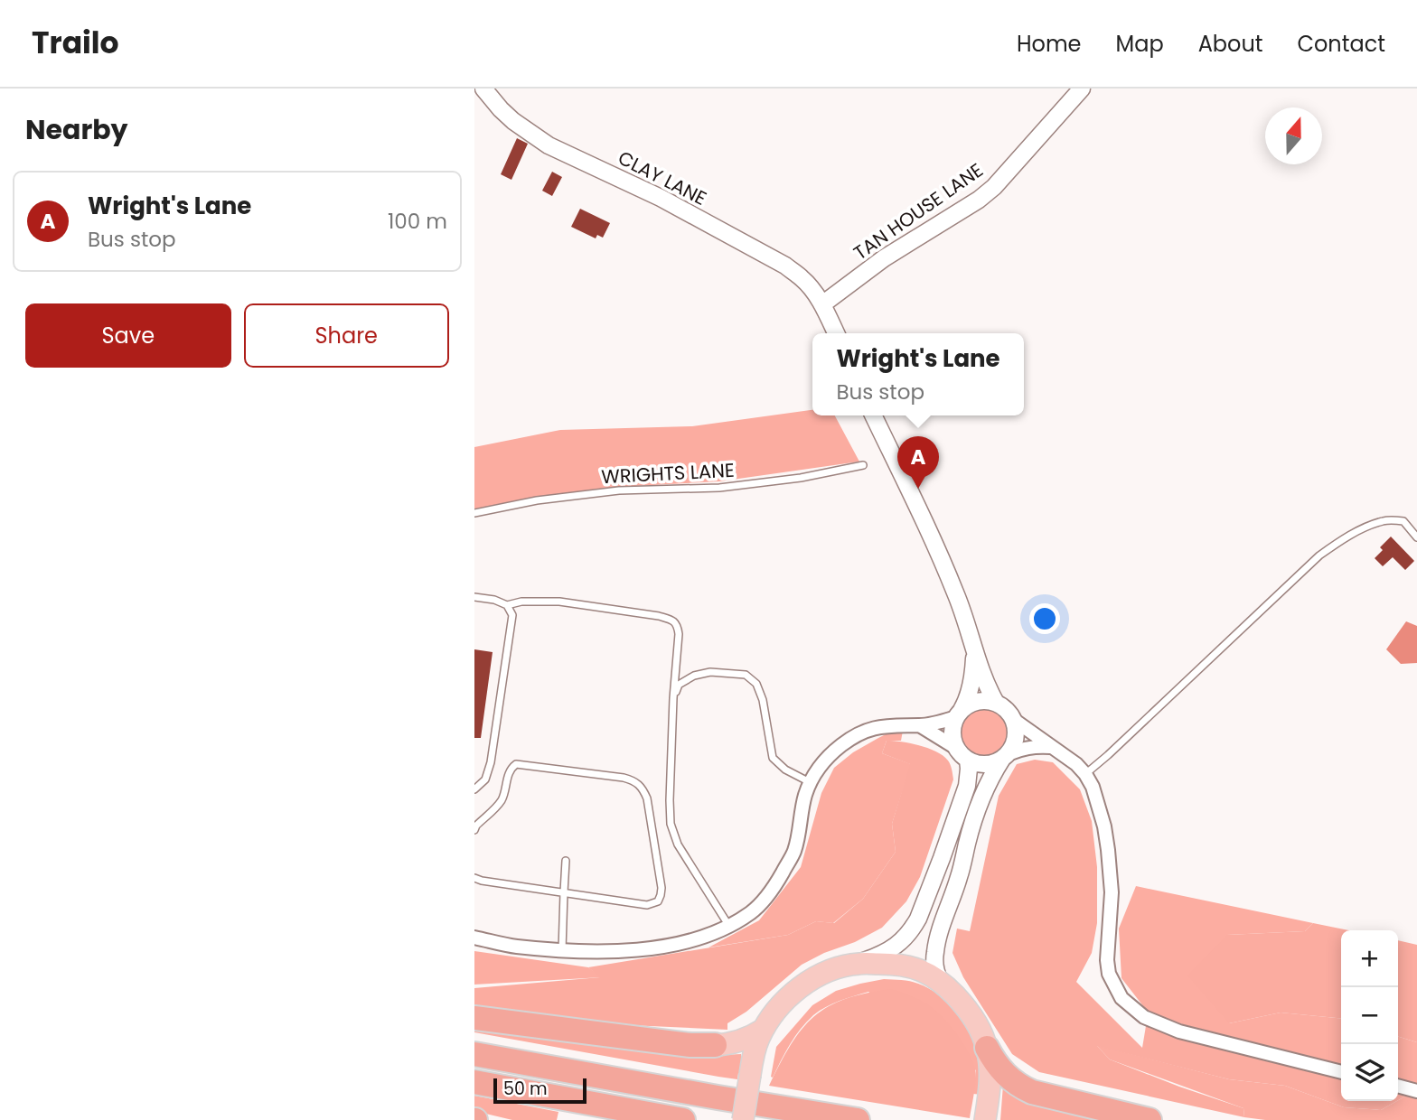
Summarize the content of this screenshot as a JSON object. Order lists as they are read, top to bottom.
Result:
{
  "streets": {
    "street": ["CLAY LANE", "TAN HOUSE LANE"],
    "lane": ["WRIGHTS LANE"]
  },
  "crossings": [
    ["CLAY LANE", "TAN HOUSE LANE"]
  ],
  "scale_bar": "50 m",
  "north": "top",
  "page": {
    "header": "Trailo",
    "nav": [
      "Home",
      "Map",
      "About",
      "Contact"
    ],
    "heading": "Nearby",
    "list": [
      {
        "mark": "A",
        "name": "Wright's Lane",
        "note": "Bus stop",
        "value": "100 m"
      }
    ],
    "buttons": ["Save", "Share"],
    "popup": ["Wright's Lane", "Bus stop"],
    "pins": "A",
    "map_buttons": ["+", "−"],
    "scale": "50 m"
  }
}
